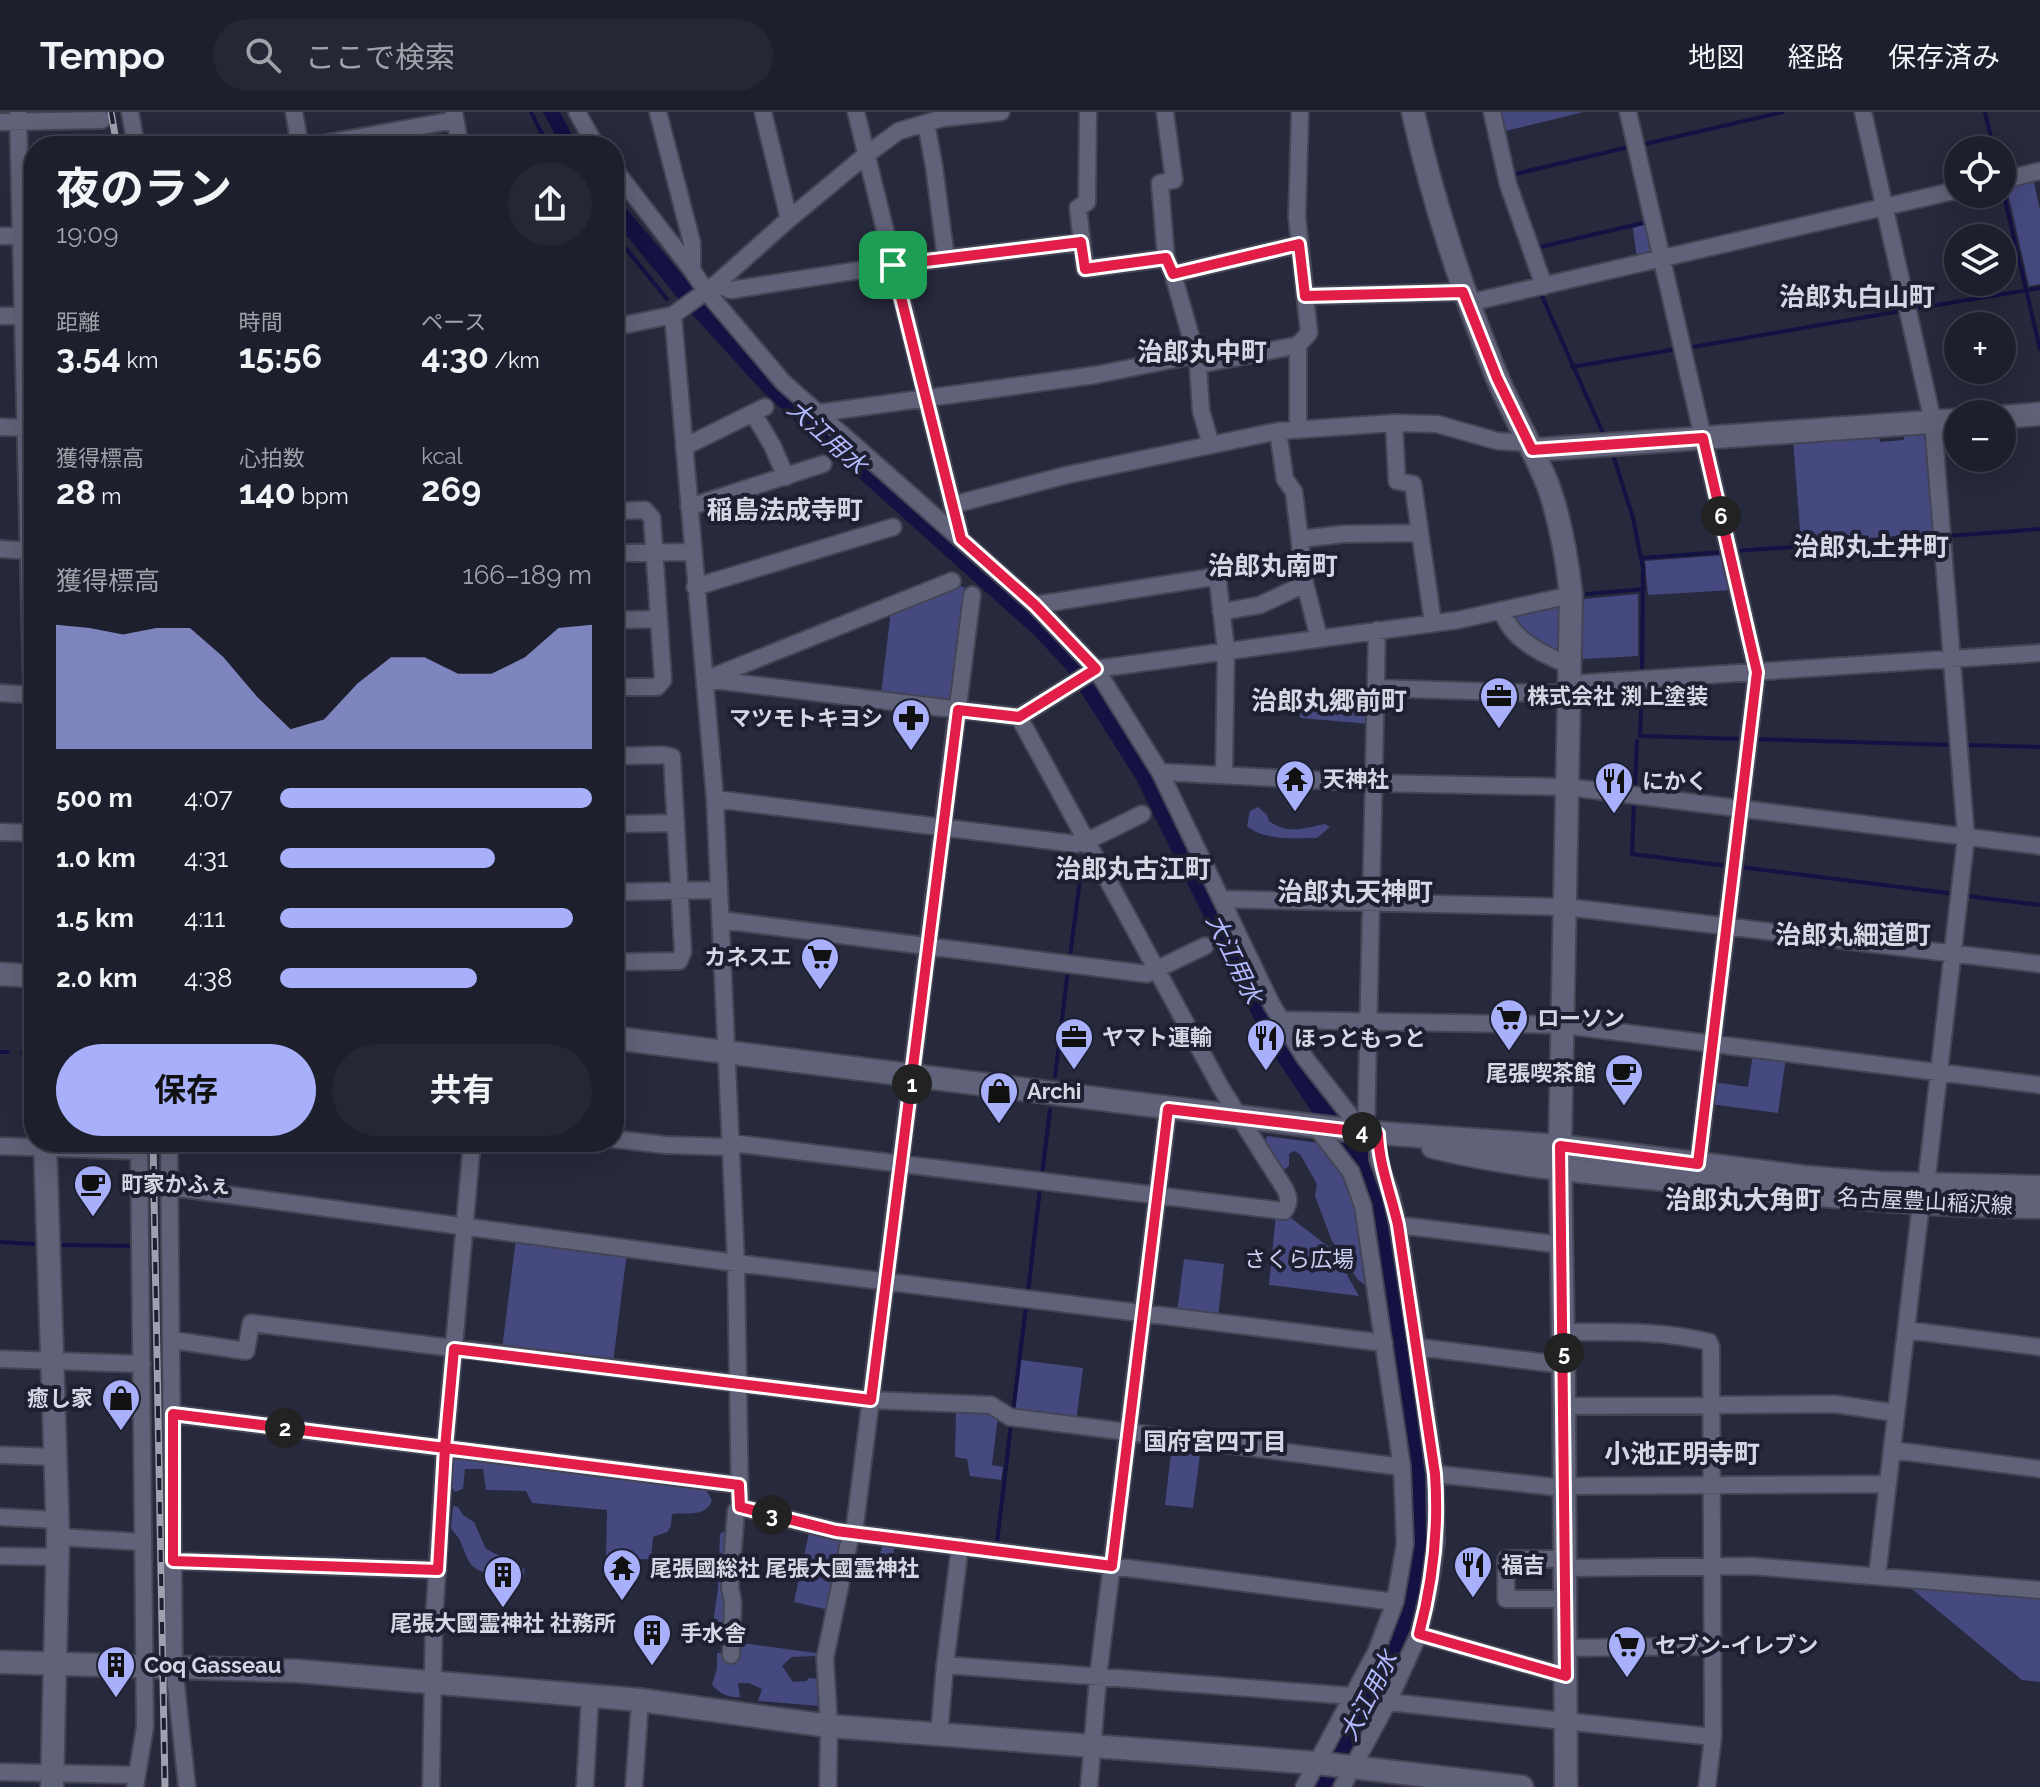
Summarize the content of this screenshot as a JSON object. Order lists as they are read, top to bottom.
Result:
{
  "streets": {
    "street": ["名古屋豊山稲沢線"]
  },
  "districts": [
    "治郎丸白山町",
    "治郎丸中町",
    "稲島法成寺町",
    "治郎丸土井町",
    "治郎丸南町",
    "治郎丸郷前町",
    "治郎丸古江町",
    "治郎丸天神町",
    "治郎丸細道町",
    "治郎丸大角町",
    "国府宮四丁目",
    "小池正明寺町"
  ],
  "water": ["大江用水"],
  "parks": ["さくら広場"],
  "places": {
    "office": ["株式会社 渕上塗装", "ヤマト運輸"],
    "pharmacy": ["マツモトキヨシ"],
    "temple": ["天神社", "尾張國総社 尾張大國霊神社"],
    "restaurant": ["にかく", "ほっともっと", "福吉"],
    "supermarket": ["カネスエ", "ローソン", "セブン-イレブン"],
    "cafe": ["尾張喫茶館", "町家かふぇ"],
    "shop": ["Archi", "癒し家"],
    "building": ["尾張大國霊神社 社務所", "手水舎", "Coq Gasseau"]
  },
  "page": {
    "header": "Tempo",
    "search": "ここで検索",
    "nav": ["地図", "経路", "保存済み"],
    "map_buttons": ["+", "−"],
    "heading": ["夜のラン", "19:09"],
    "stats": [
      ["距離", "3.54 km"],
      ["時間", "15:56"],
      ["ペース", "4:30 /km"],
      ["獲得標高", "28 m"],
      ["心拍数", "140 bpm"],
      ["kcal", "269"]
    ],
    "pins": [
      "6",
      "1",
      "4",
      "5",
      "2",
      "3"
    ],
    "chart": ["獲得標高", "166–189 m"],
    "list": [
      {
        "name": "500 m",
        "note": "4:07"
      },
      {
        "name": "1.0 km",
        "note": "4:31"
      },
      {
        "name": "1.5 km",
        "note": "4:11"
      },
      {
        "name": "2.0 km",
        "note": "4:38"
      }
    ],
    "buttons": ["保存", "共有"]
  }
}
